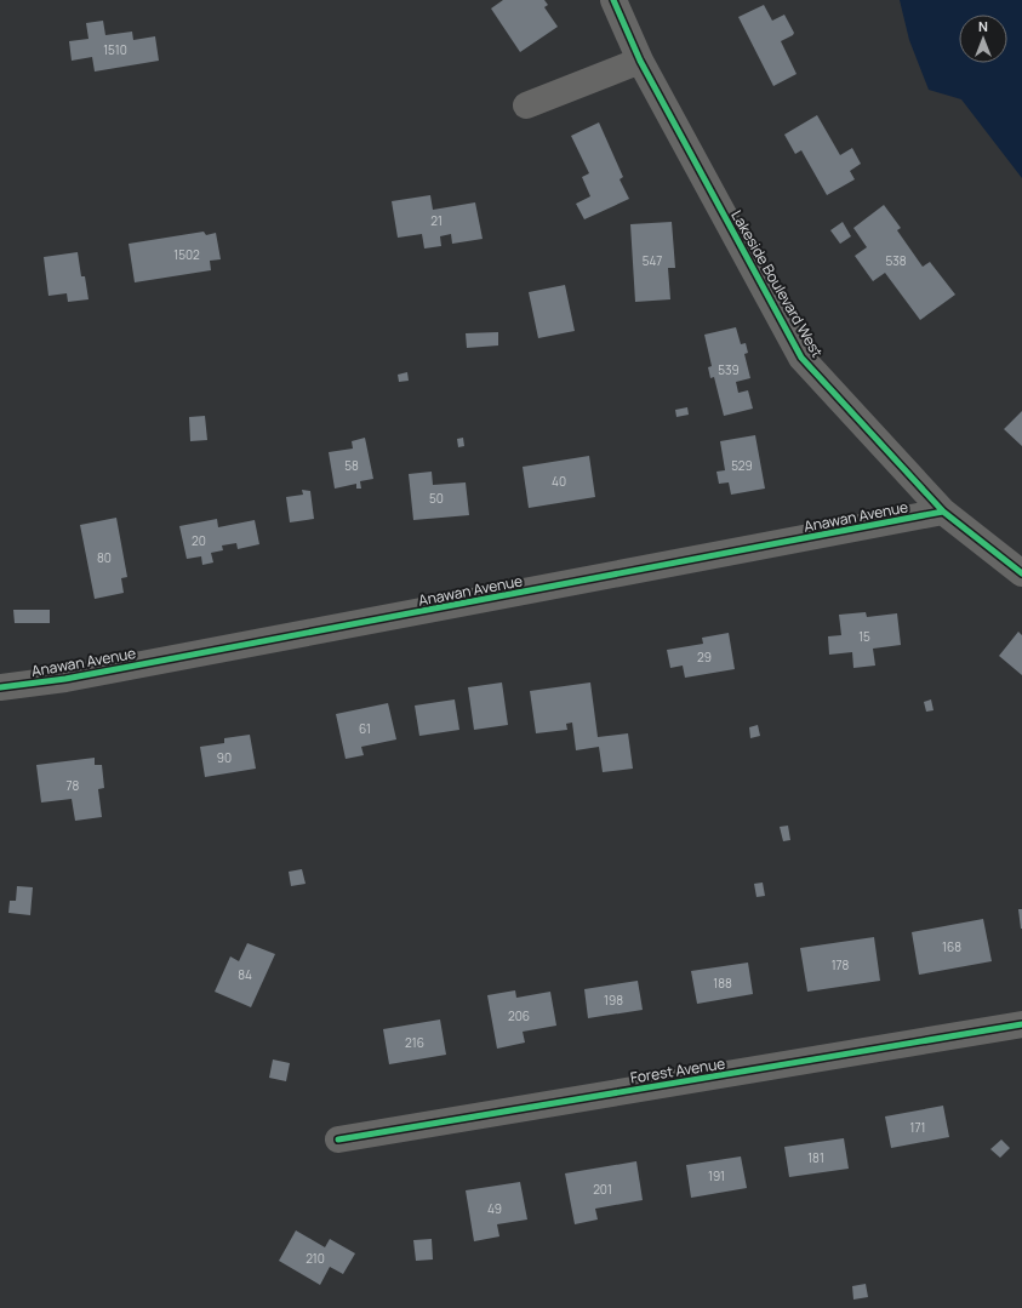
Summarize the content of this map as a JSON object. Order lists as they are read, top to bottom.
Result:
{
  "streets": {
    "street": ["Lakeside Boulevard West", "Anawan Avenue", "Forest Avenue"]
  },
  "crossings": [
    ["Lakeside Boulevard West", "Anawan Avenue"]
  ],
  "house_numbers": [
    "1510",
    "21",
    "1502",
    "547",
    "538",
    "539",
    "58",
    "529",
    "40",
    "50",
    "20",
    "80",
    "15",
    "29",
    "61",
    "90",
    "78",
    "168",
    "178",
    "84",
    "188",
    "198",
    "206",
    "216",
    "171",
    "181",
    "191",
    "201",
    "49",
    "210"
  ],
  "north": "top"
}
